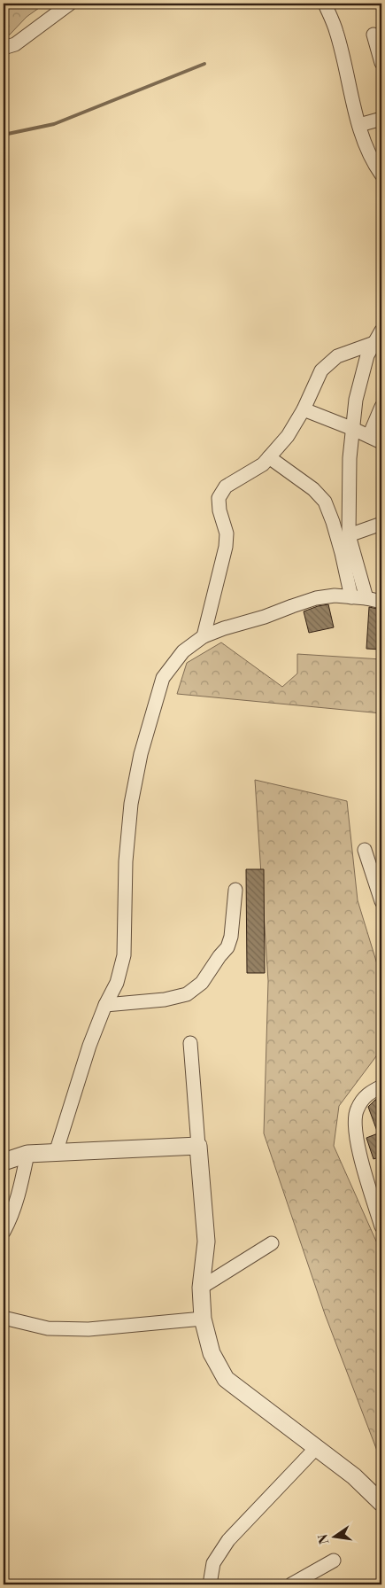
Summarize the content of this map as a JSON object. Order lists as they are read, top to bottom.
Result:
{
  "north": "left"
}
